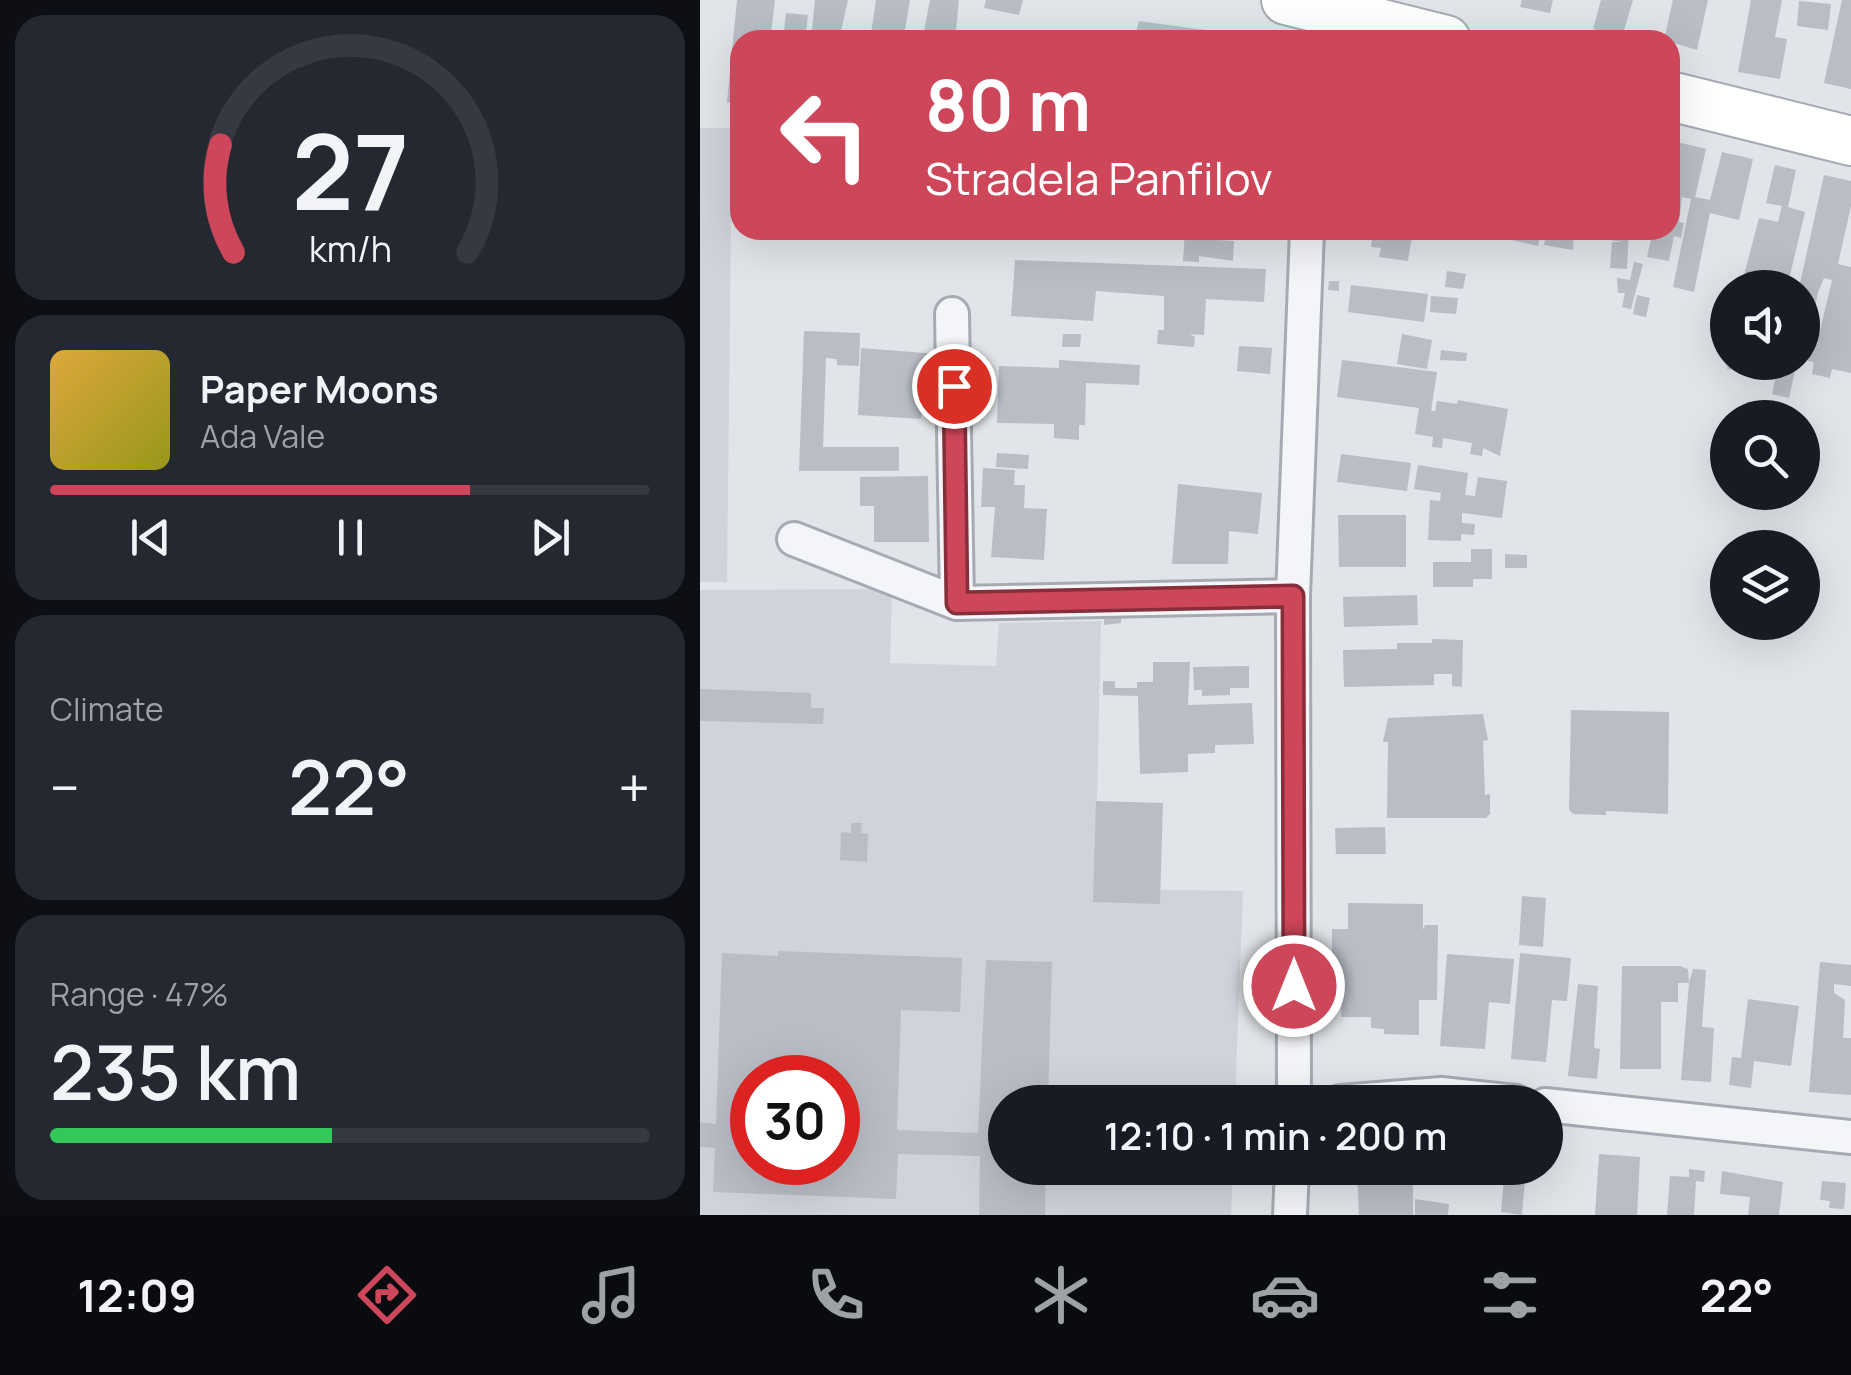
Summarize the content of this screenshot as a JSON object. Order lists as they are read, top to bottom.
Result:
{
  "page": {
    "turn": ["80 m", "Stradela Panfilov"],
    "song": ["Paper Moons", "Ada Vale"],
    "tile": [
      "Climate",
      ["Range · 47%", "235 km"]
    ],
    "heat": ["−", "22°", "+"],
    "limit": "30",
    "trip": "12:10 · 1 min · 200 m",
    "tabs": ["12:09", "22°"],
    "gauge": ["27", "km/h"]
  }
}
